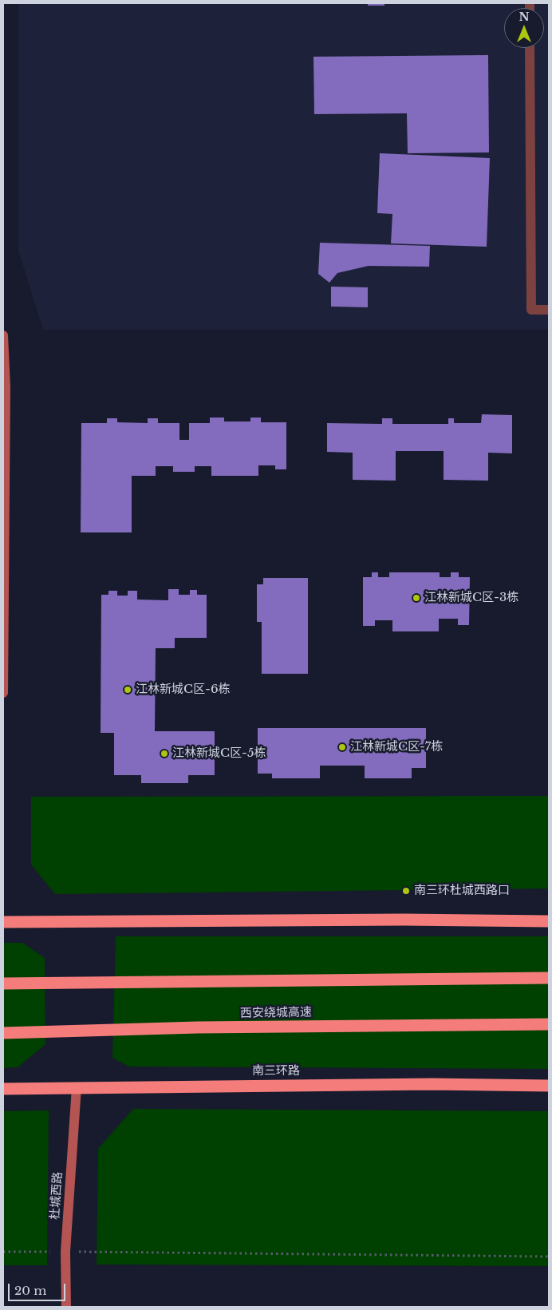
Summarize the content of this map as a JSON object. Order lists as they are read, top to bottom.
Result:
{
  "streets": {
    "highway": ["西安绕城高速", "南三环路"],
    "street": ["杜城西路"]
  },
  "crossings": [
    ["南三环路", "杜城西路"]
  ],
  "places": [
    "江林新城C区-3栋",
    "江林新城C区-6栋",
    "江林新城C区-7栋",
    "江林新城C区-5栋",
    "南三环杜城西路口"
  ],
  "scale_bar": "20 m",
  "north": "top"
}
